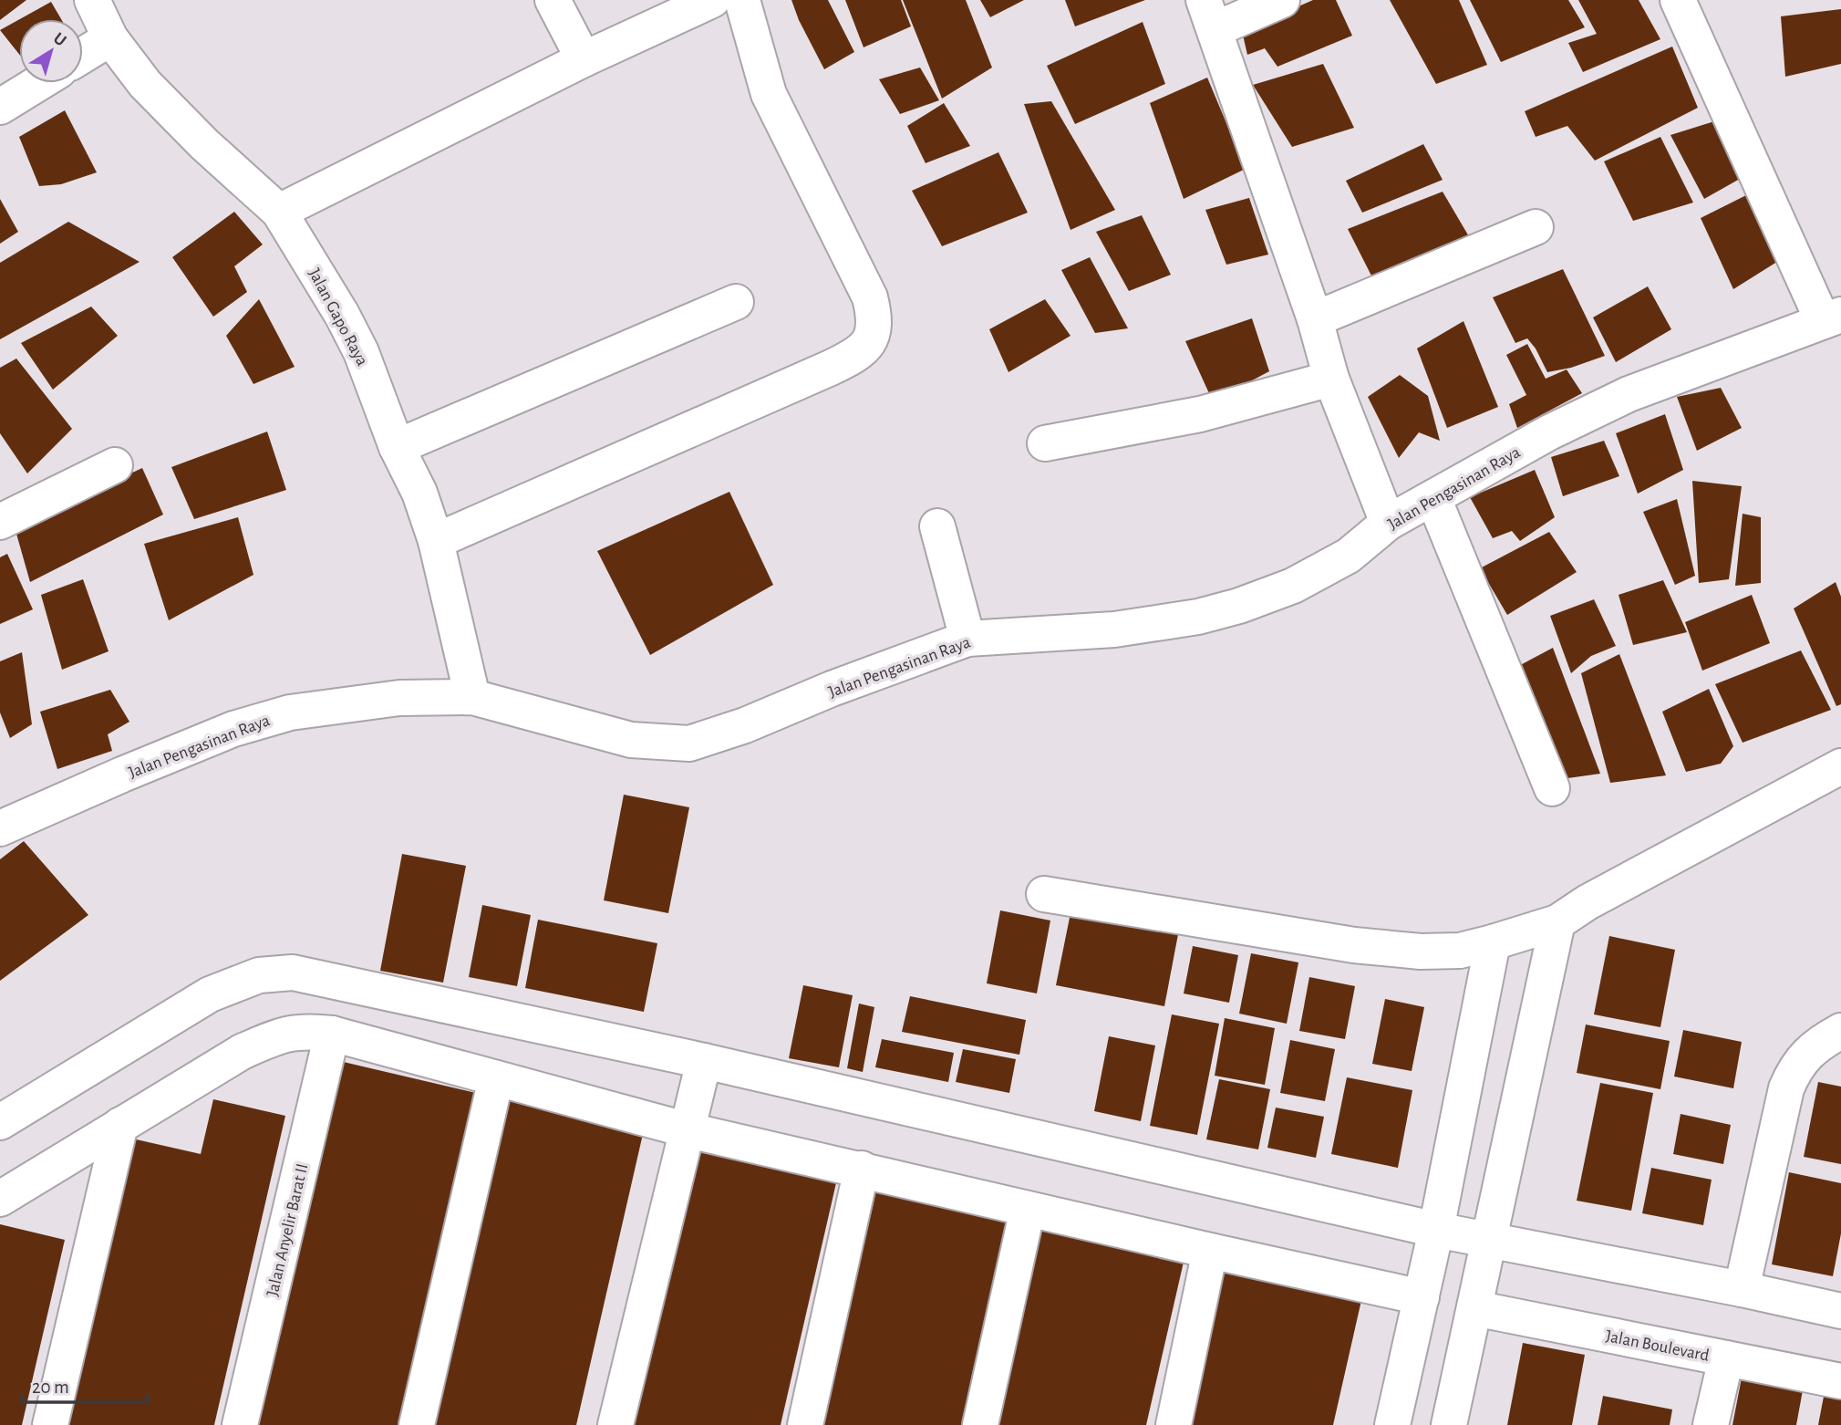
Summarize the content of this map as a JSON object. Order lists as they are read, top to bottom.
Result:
{
  "streets": {
    "street": [
      "Jalan Gapo Raya",
      "Jalan Pengasinan Raya",
      "Jalan Anyelir Barat II",
      "Jalan Boulevard"
    ]
  },
  "crossings": [
    ["Jalan Gapo Raya", "Jalan Pengasinan Raya"]
  ],
  "scale_bar": "20 m",
  "north": "top right"
}
